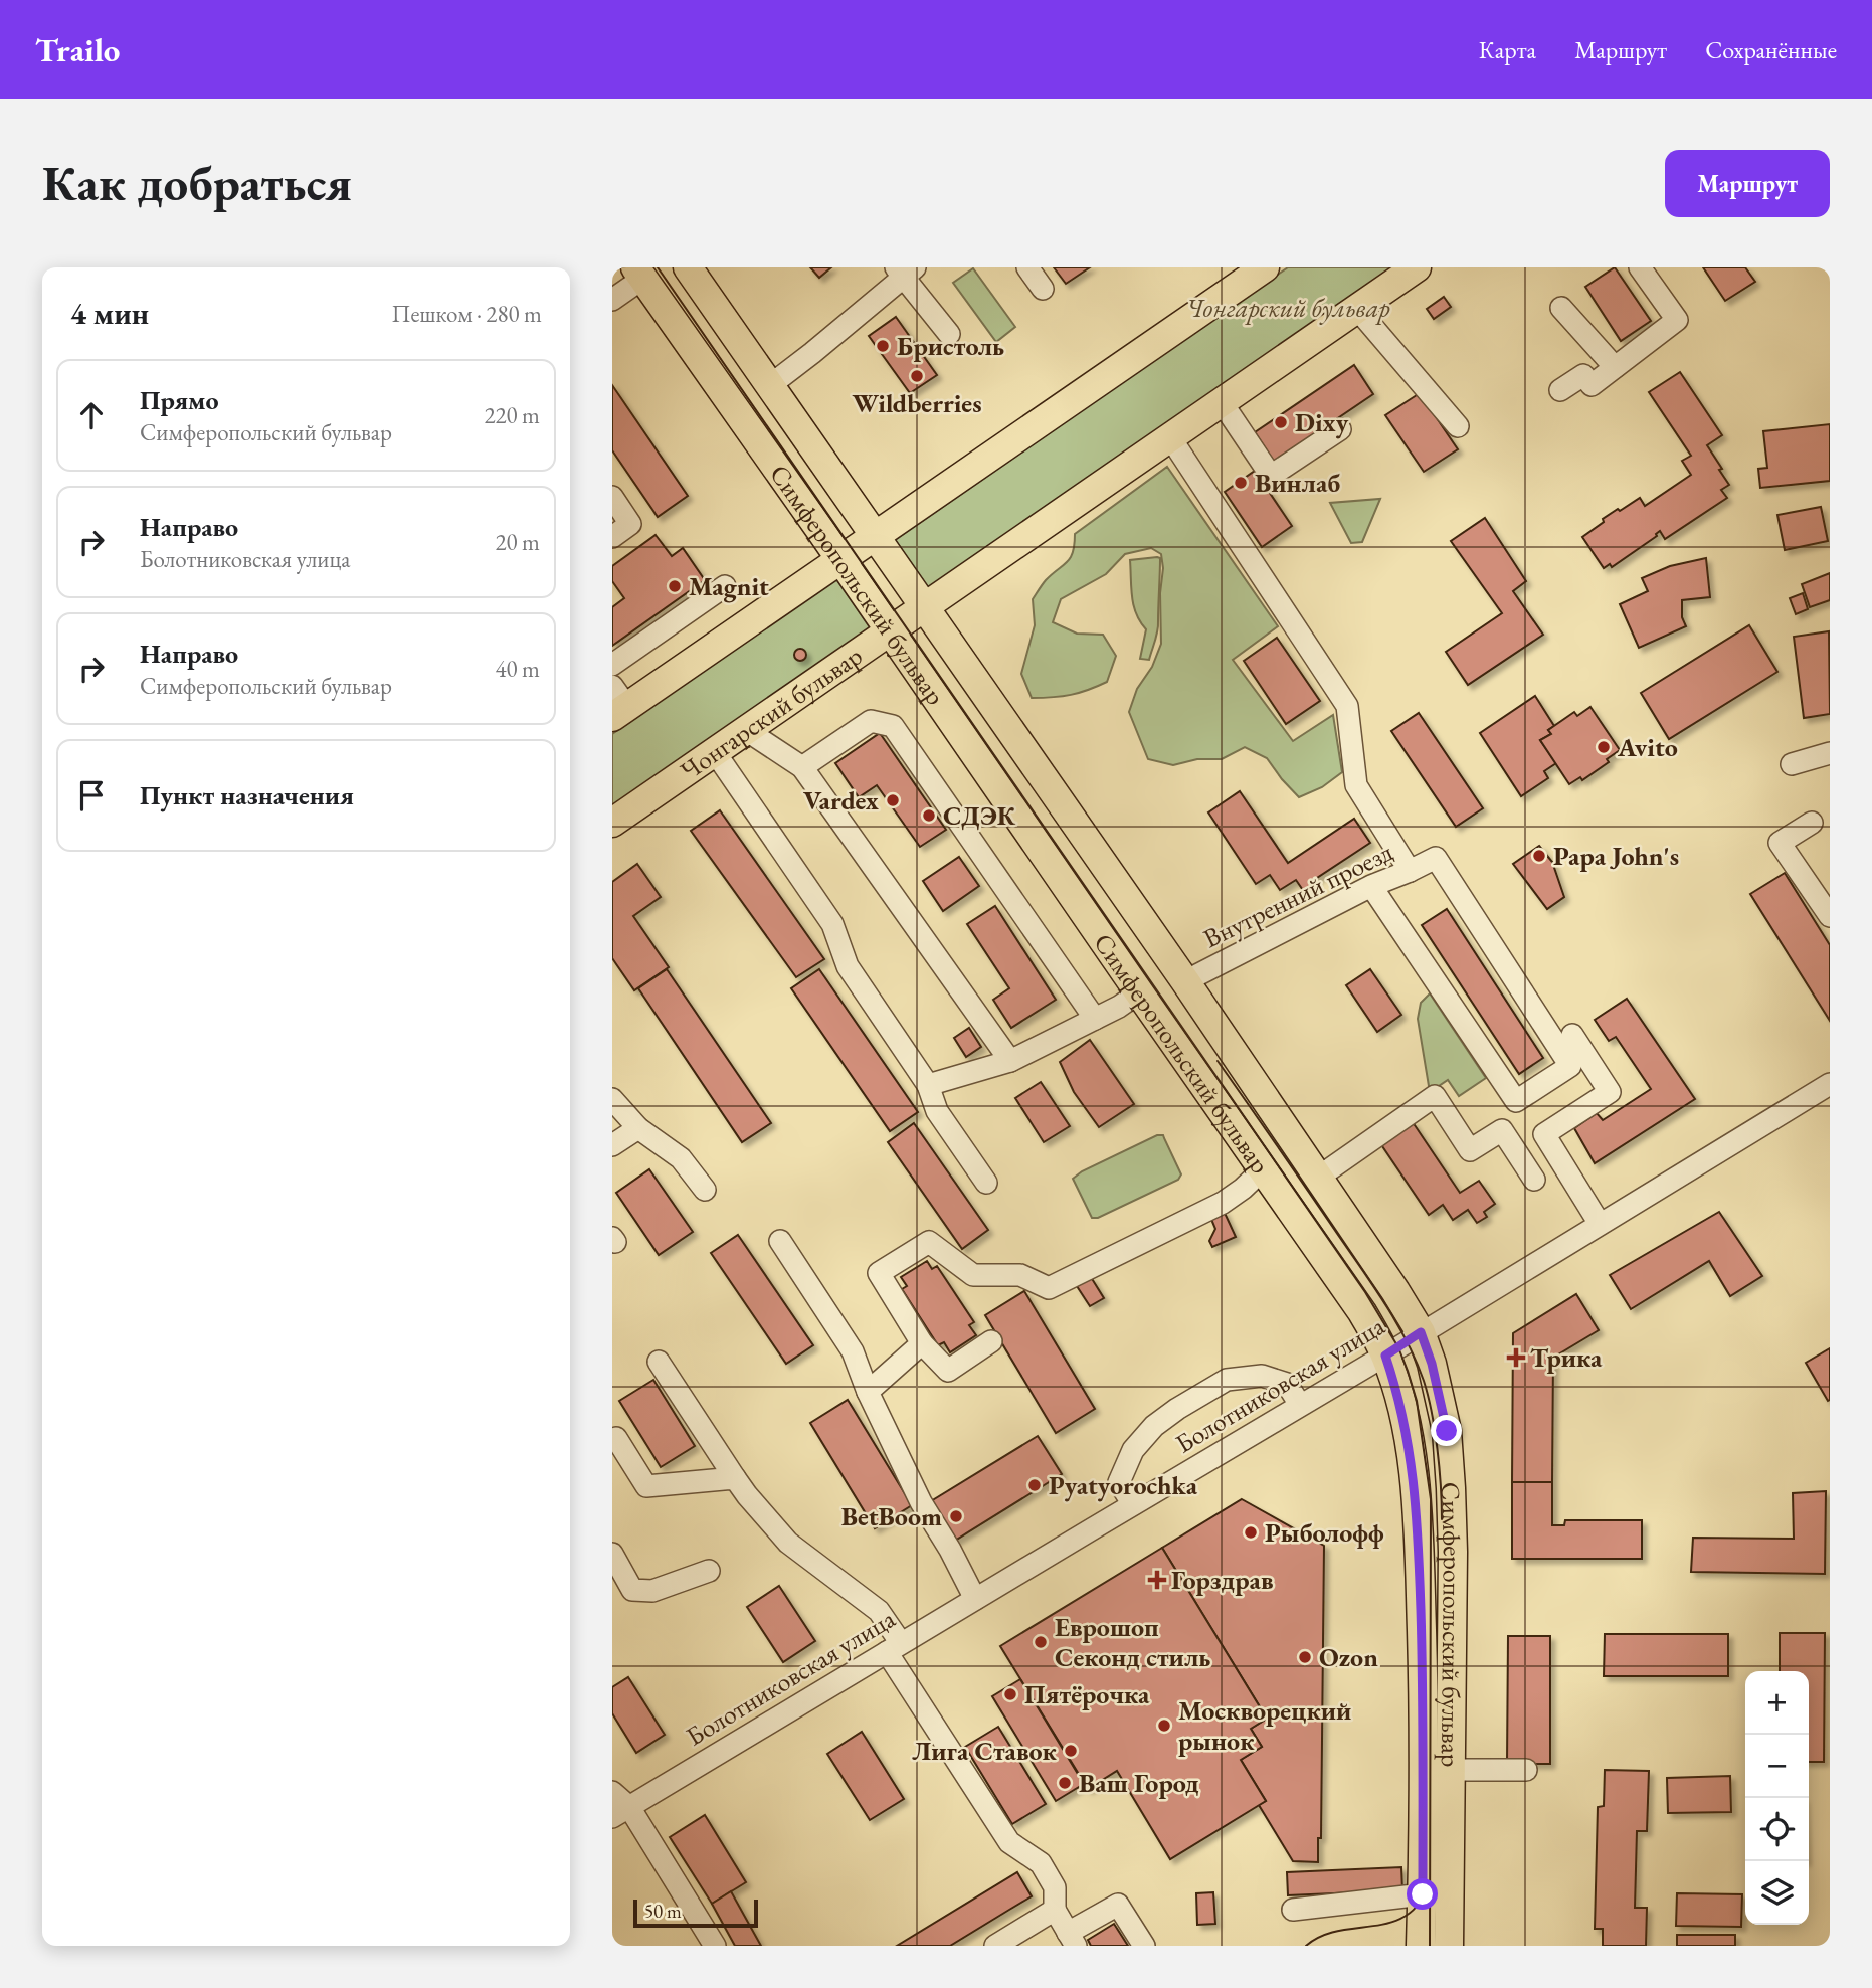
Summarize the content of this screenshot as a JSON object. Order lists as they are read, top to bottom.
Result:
{
  "streets": {
    "main road": ["Симферопольский бульвар", "Чонгарский бульвар"],
    "street": ["Внутренний проезд", "Болотниковская улица"]
  },
  "crossings": [
    ["Симферопольский бульвар", "Чонгарский бульвар"],
    ["Симферопольский бульвар", "Внутренний проезд"],
    ["Симферопольский бульвар", "Болотниковская улица"]
  ],
  "parks": ["Чонгарский бульвар"],
  "places": {
    "other": [
      "Бристоль",
      "Wildberries",
      "Dixy",
      "Винлаб",
      "Magnit",
      "Avito",
      "Vardex",
      "СДЭК",
      "Papa John's",
      "Pyatyorochka",
      "BetBoom",
      "Рыболофф",
      "Еврошоп Секонд стиль",
      "Ozon",
      "Пятёрочка",
      "Москворецкий рынок",
      "Лига Ставок",
      "Ваш Город"
    ],
    "health": ["Трика", "Горздрав"]
  },
  "scale_bar": "50 m",
  "page": {
    "header": "Trailo",
    "nav": ["Карта", "Маршрут", "Сохранённые"],
    "buttons": "Маршрут",
    "title": "Как добраться",
    "heading": ["4 мин", "Пешком · 280 m"],
    "list": [
      ["Прямо", "Симферопольский бульвар", "220 m"],
      ["Направо", "Болотниковская улица", "20 m"],
      ["Направо", "Симферопольский бульвар", "40 m"],
      "Пункт назначения"
    ],
    "map_buttons": ["+", "−"],
    "scale": "50 m"
  }
}
